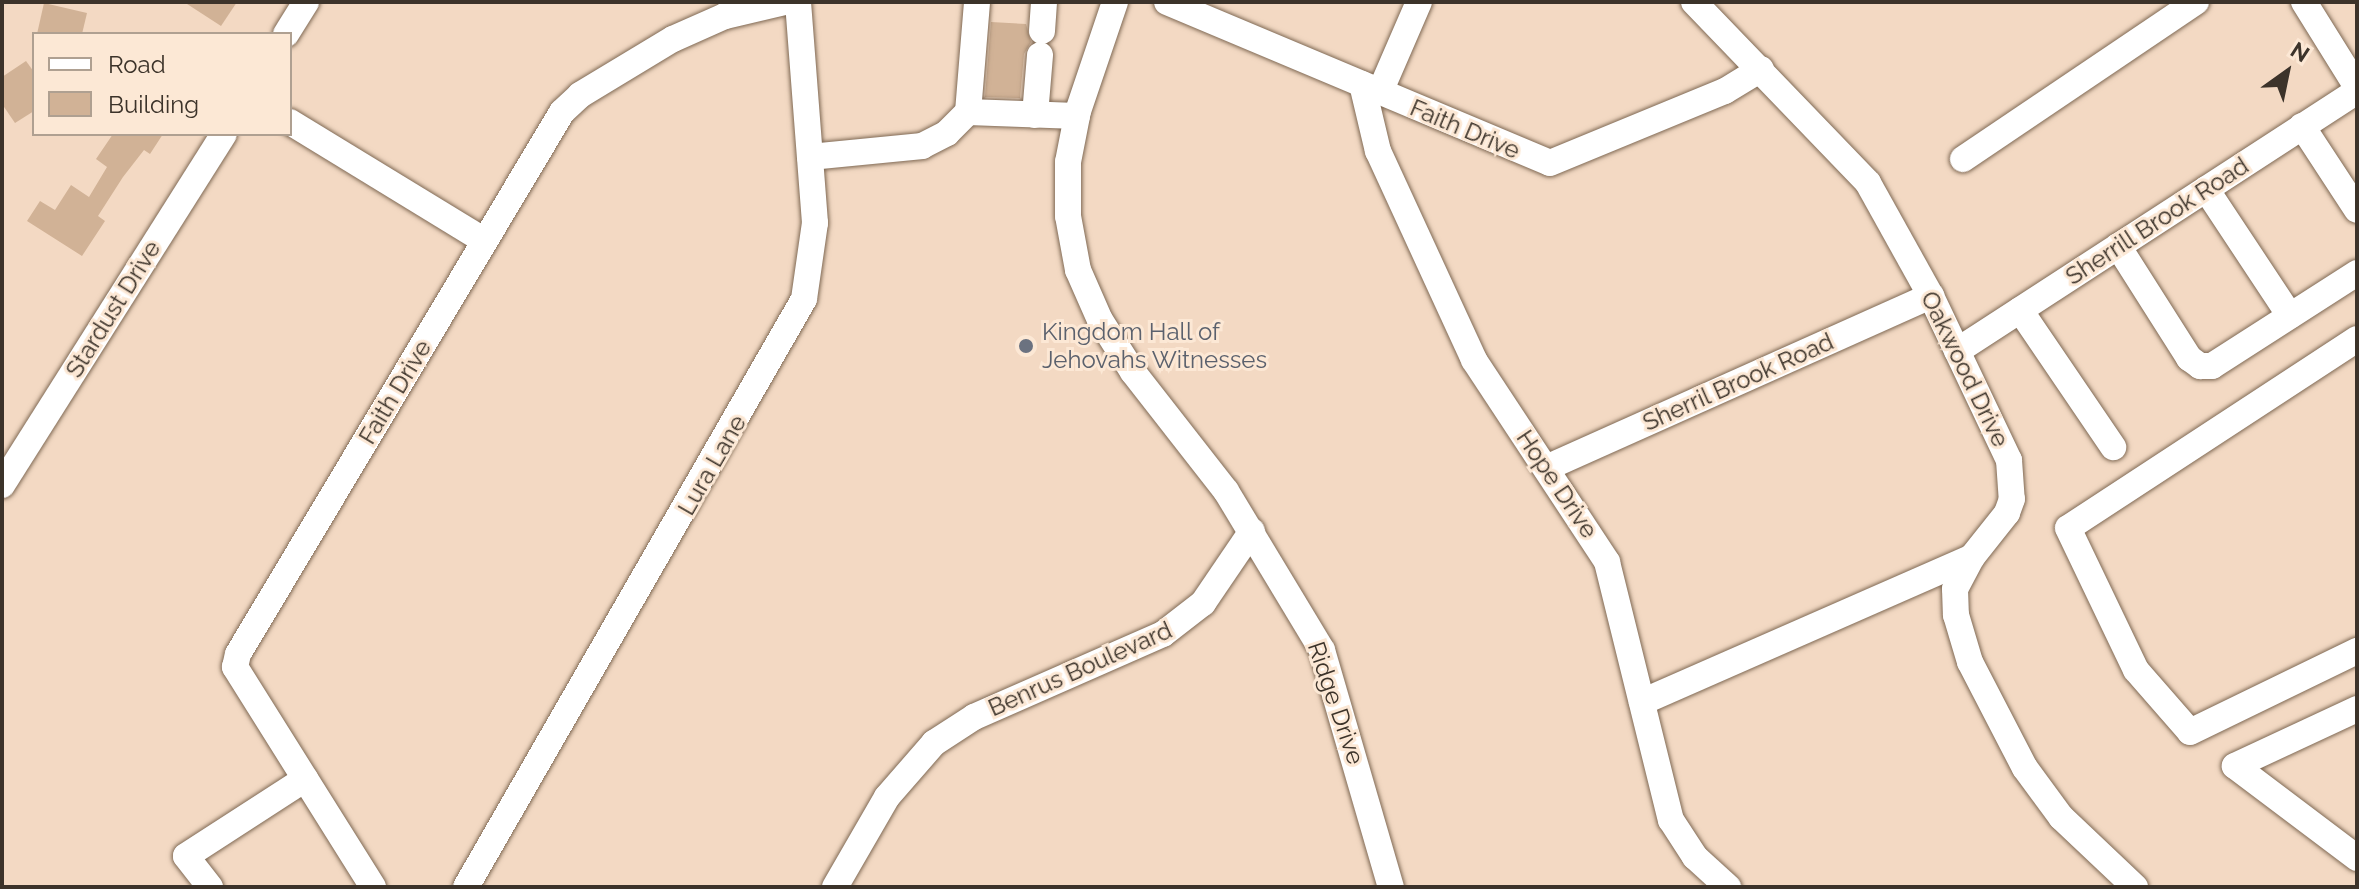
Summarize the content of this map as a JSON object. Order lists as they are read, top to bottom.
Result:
{
  "streets": {
    "street": [
      "Faith Drive",
      "Sherrill Brook Road",
      "Stardust Drive",
      "Oakwood Drive",
      "Sherril Brook Road",
      "Lura Lane",
      "Hope Drive",
      "Benrus Boulevard",
      "Ridge Drive"
    ]
  },
  "crossings": [
    ["Faith Drive", "Oakwood Drive"],
    ["Faith Drive", "Hope Drive"],
    ["Sherrill Brook Road", "Oakwood Drive"],
    ["Oakwood Drive", "Sherril Brook Road"],
    ["Sherril Brook Road", "Hope Drive"],
    ["Benrus Boulevard", "Ridge Drive"]
  ],
  "places": ["Kingdom Hall of Jehovahs Witnesses"],
  "legend": ["Road", "Building"],
  "north": "top right"
}
